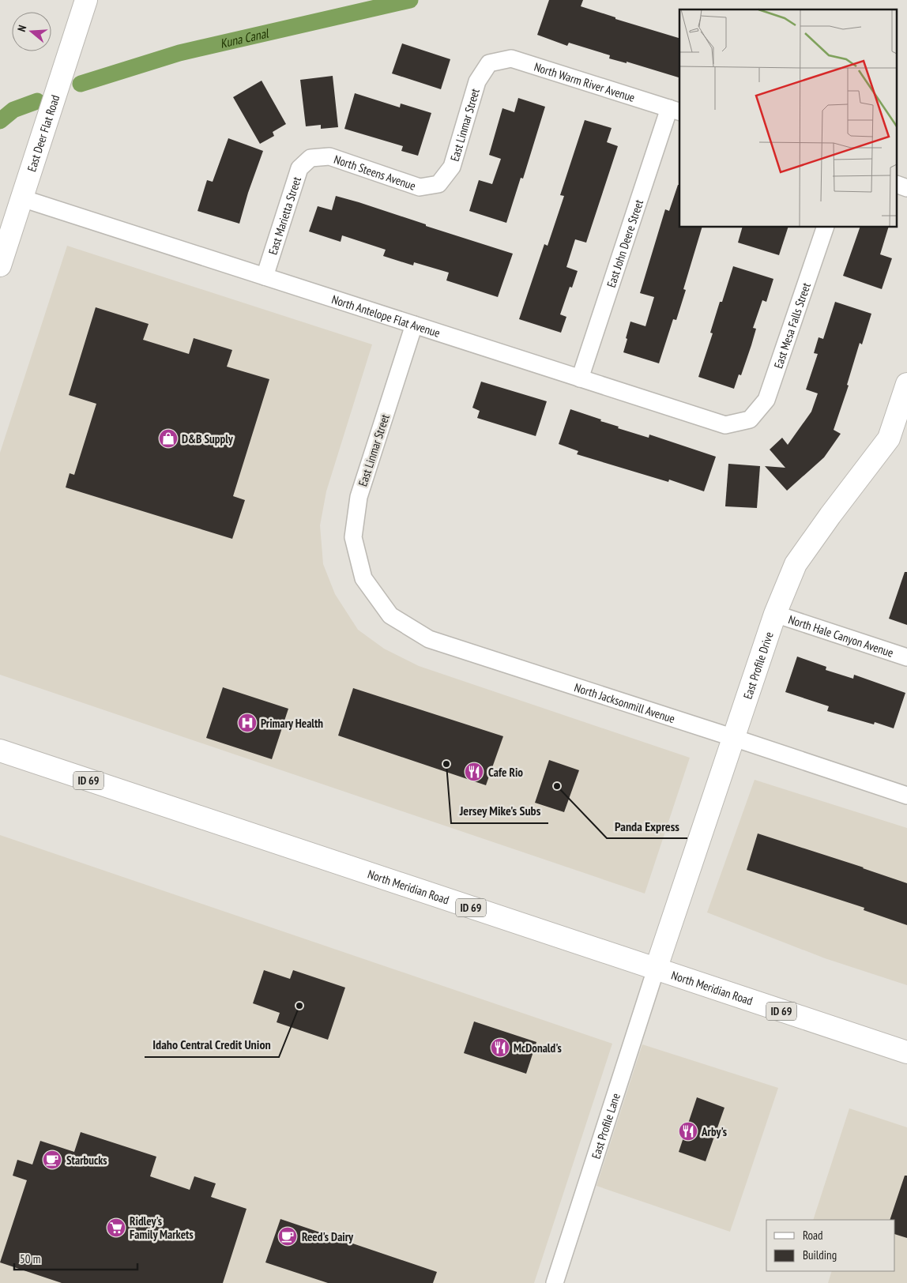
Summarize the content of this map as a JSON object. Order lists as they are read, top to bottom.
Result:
{
  "streets": {
    "main road": [
      "East Deer Flat Road",
      "East Profile Drive",
      "ID 69",
      "North Meridian Road"
    ],
    "street": [
      "North Warm River Avenue",
      "East Linmar Street",
      "North Steens Avenue",
      "East Marietta Street",
      "East John Deere Street",
      "North Antelope Flat Avenue",
      "East Mesa Falls Street",
      "North Hale Canyon Avenue",
      "North Jacksonmill Avenue",
      "East Profile Lane"
    ]
  },
  "crossings": [
    ["North Warm River Avenue", "East Linmar Street"],
    ["North Warm River Avenue", "East John Deere Street"],
    ["East Linmar Street", "North Steens Avenue"],
    ["East Linmar Street", "North Antelope Flat Avenue"],
    ["East Linmar Street", "North Jacksonmill Avenue"],
    ["East Deer Flat Road", "North Antelope Flat Avenue"],
    ["North Steens Avenue", "East Marietta Street"],
    ["East Marietta Street", "North Antelope Flat Avenue"],
    ["East John Deere Street", "North Antelope Flat Avenue"],
    ["North Antelope Flat Avenue", "East Mesa Falls Street"],
    ["North Hale Canyon Avenue", "East Profile Drive"],
    ["East Profile Drive", "North Jacksonmill Avenue"],
    ["East Profile Drive", "North Meridian Road"],
    ["East Profile Drive", "East Profile Lane"],
    ["North Meridian Road", "East Profile Lane"]
  ],
  "water": ["Kuna Canal"],
  "places": {
    "shop": ["D&B Supply"],
    "hospital": ["Primary Health"],
    "other": ["Jersey Mike's Subs", "Panda Express", "Idaho Central Credit Union"],
    "restaurant": ["Cafe Rio", "McDonald's", "Arby's"],
    "cafe": ["Starbucks", "Reed's Dairy"],
    "supermarket": ["Ridley's Family Markets"]
  },
  "legend": ["Road", "Building"],
  "scale_bar": "50 m",
  "north": "left"
}
